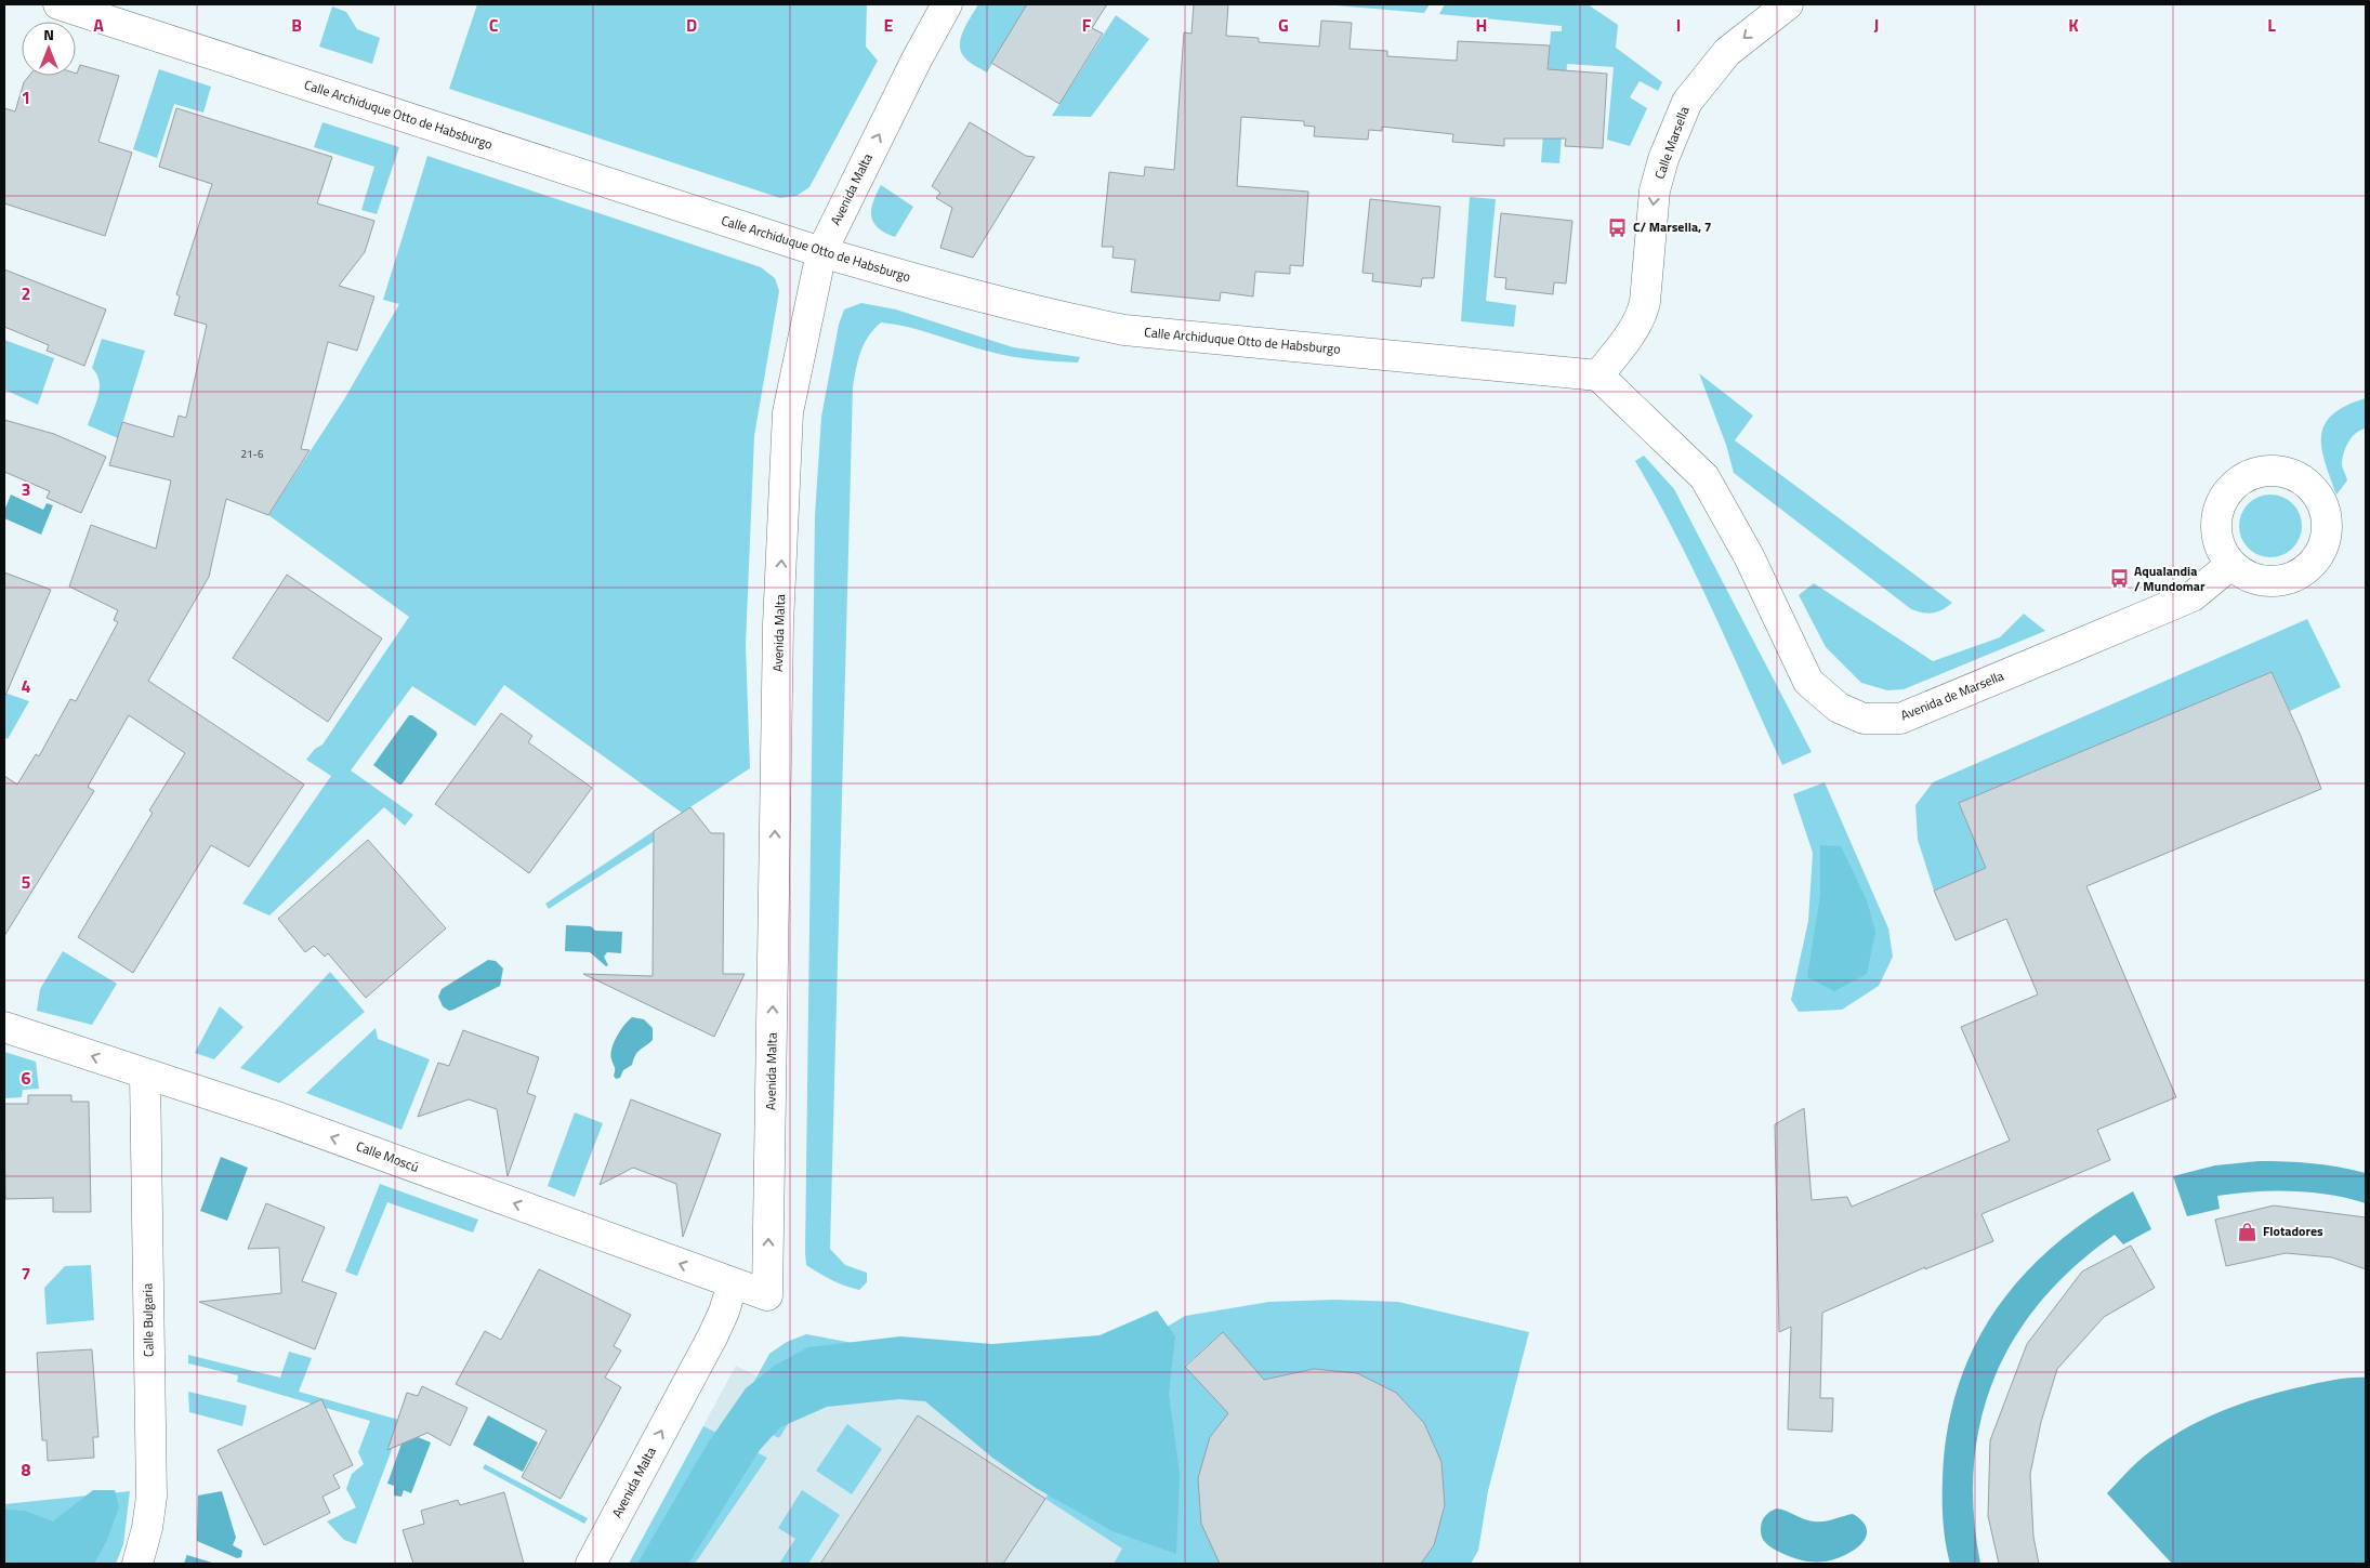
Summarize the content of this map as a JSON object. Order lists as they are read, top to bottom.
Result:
{
  "streets": {
    "street": [
      "Calle Archiduque Otto de Habsburgo",
      "Calle Marsella",
      "Avenida Malta",
      "Avenida de Marsella",
      "Calle Moscú",
      "Calle Bulgaria"
    ]
  },
  "crossings": [
    ["Calle Archiduque Otto de Habsburgo", "Calle Marsella"],
    ["Calle Archiduque Otto de Habsburgo", "Avenida Malta"],
    ["Calle Archiduque Otto de Habsburgo", "Avenida de Marsella"],
    ["Calle Marsella", "Avenida de Marsella"],
    ["Avenida Malta", "Calle Moscú"],
    ["Calle Moscú", "Calle Bulgaria"]
  ],
  "one_way": ["Calle Marsella", "Avenida Malta", "Calle Moscú"],
  "places": {
    "bus stop": ["C/ Marsella, 7", "Aqualandia / Mundomar"],
    "shop": ["Flotadores"]
  },
  "house_numbers": ["21-6"],
  "north": "top",
  "grid": {
    "columns": [
      "A",
      "B",
      "C",
      "D",
      "E",
      "F",
      "G",
      "H",
      "I",
      "J",
      "K",
      "L"
    ],
    "rows": [
      "1",
      "2",
      "3",
      "4",
      "5",
      "6",
      "7",
      "8"
    ]
  }
}
